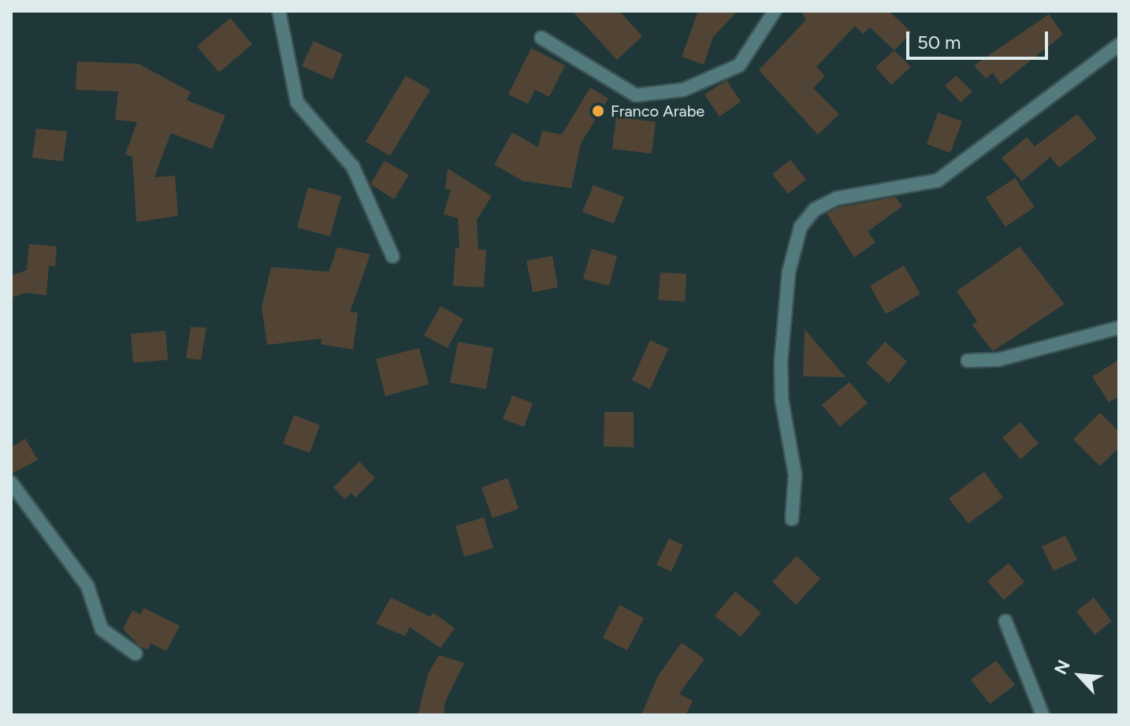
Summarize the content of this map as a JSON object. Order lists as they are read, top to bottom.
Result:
{
  "places": ["Franco Arabe"],
  "scale_bar": "50 m",
  "north": "top left"
}
